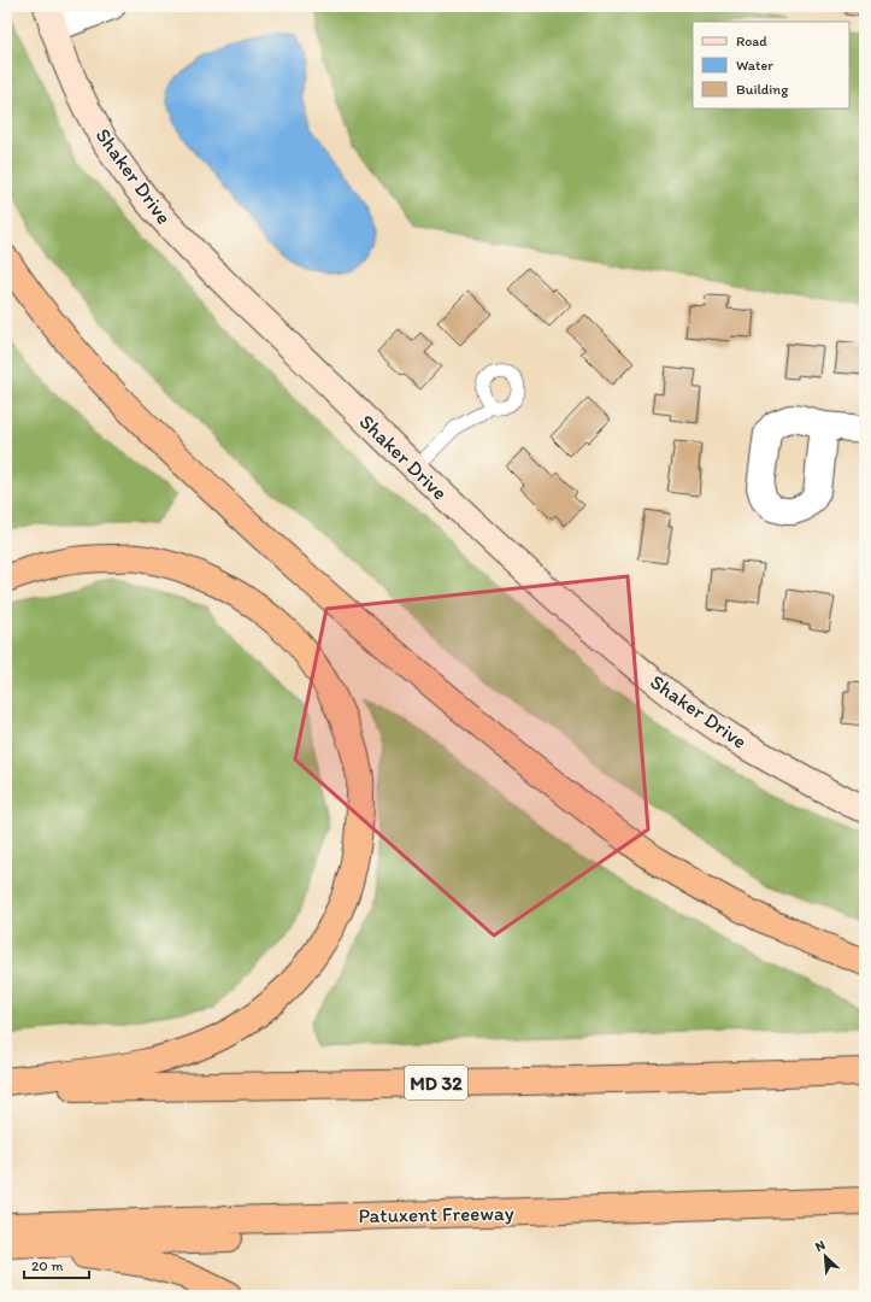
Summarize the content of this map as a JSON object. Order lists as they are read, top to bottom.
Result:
{
  "streets": {
    "highway": ["MD 32", "Patuxent Freeway"],
    "street": ["Shaker Drive"]
  },
  "legend": ["Road", "Water", "Building"],
  "scale_bar": "20 m",
  "north": "top left"
}
